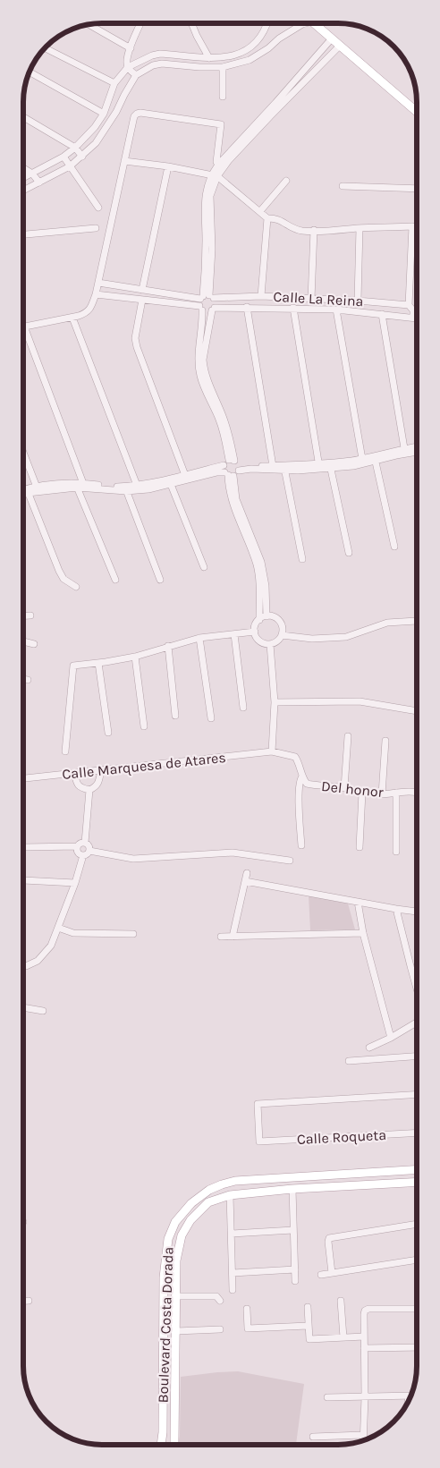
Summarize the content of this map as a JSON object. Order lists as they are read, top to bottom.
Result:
{
  "streets": {
    "main road": ["Boulevard Costa Dorada"],
    "street": [
      "Calle La Reina",
      "Calle Marquesa de Atares",
      "Del honor",
      "Calle Roqueta"
    ]
  },
  "crossings": [
    ["Calle Marquesa de Atares", "Del honor"]
  ]
}
